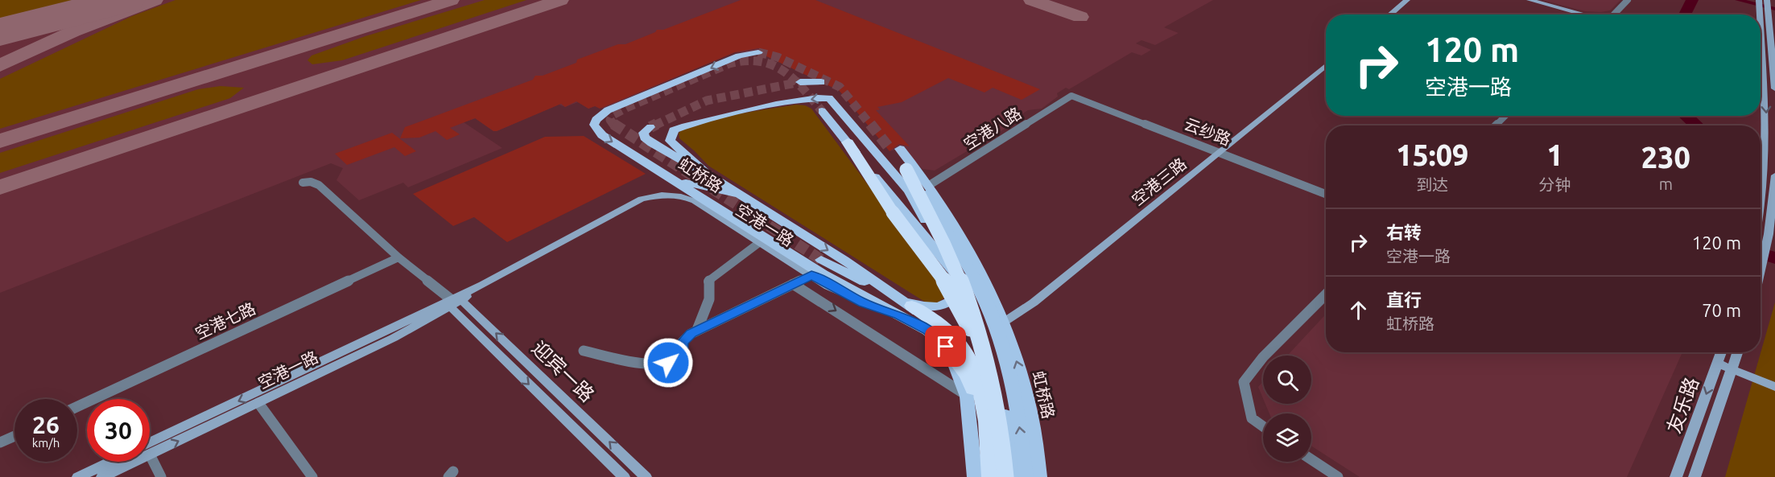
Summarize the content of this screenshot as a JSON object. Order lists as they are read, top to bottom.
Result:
{
  "streets": {
    "main road": [
      "虹桥路",
      "空港三路",
      "空港一路",
      "迎宾一路",
      "友乐路"
    ],
    "street": ["空港八路", "云纱路", "空港七路"]
  },
  "crossings": [
    ["空港八路", "云纱路"],
    ["空港八路", "虹桥路"],
    ["云纱路", "空港三路"],
    ["虹桥路", "空港三路"],
    ["虹桥路", "空港一路"],
    ["空港一路", "迎宾一路"],
    ["空港七路", "迎宾一路"]
  ],
  "page": {
    "turn": ["120 m", "空港一路"],
    "eta": [
      "15:09",
      "到达",
      "1",
      "分钟",
      "230",
      "m"
    ],
    "list": [
      {
        "name": "右转",
        "note": "空港一路",
        "value": "120 m"
      },
      {
        "name": "直行",
        "note": "虹桥路",
        "value": "70 m"
      }
    ],
    "speed": "26 km/h",
    "limit": "30"
  }
}
